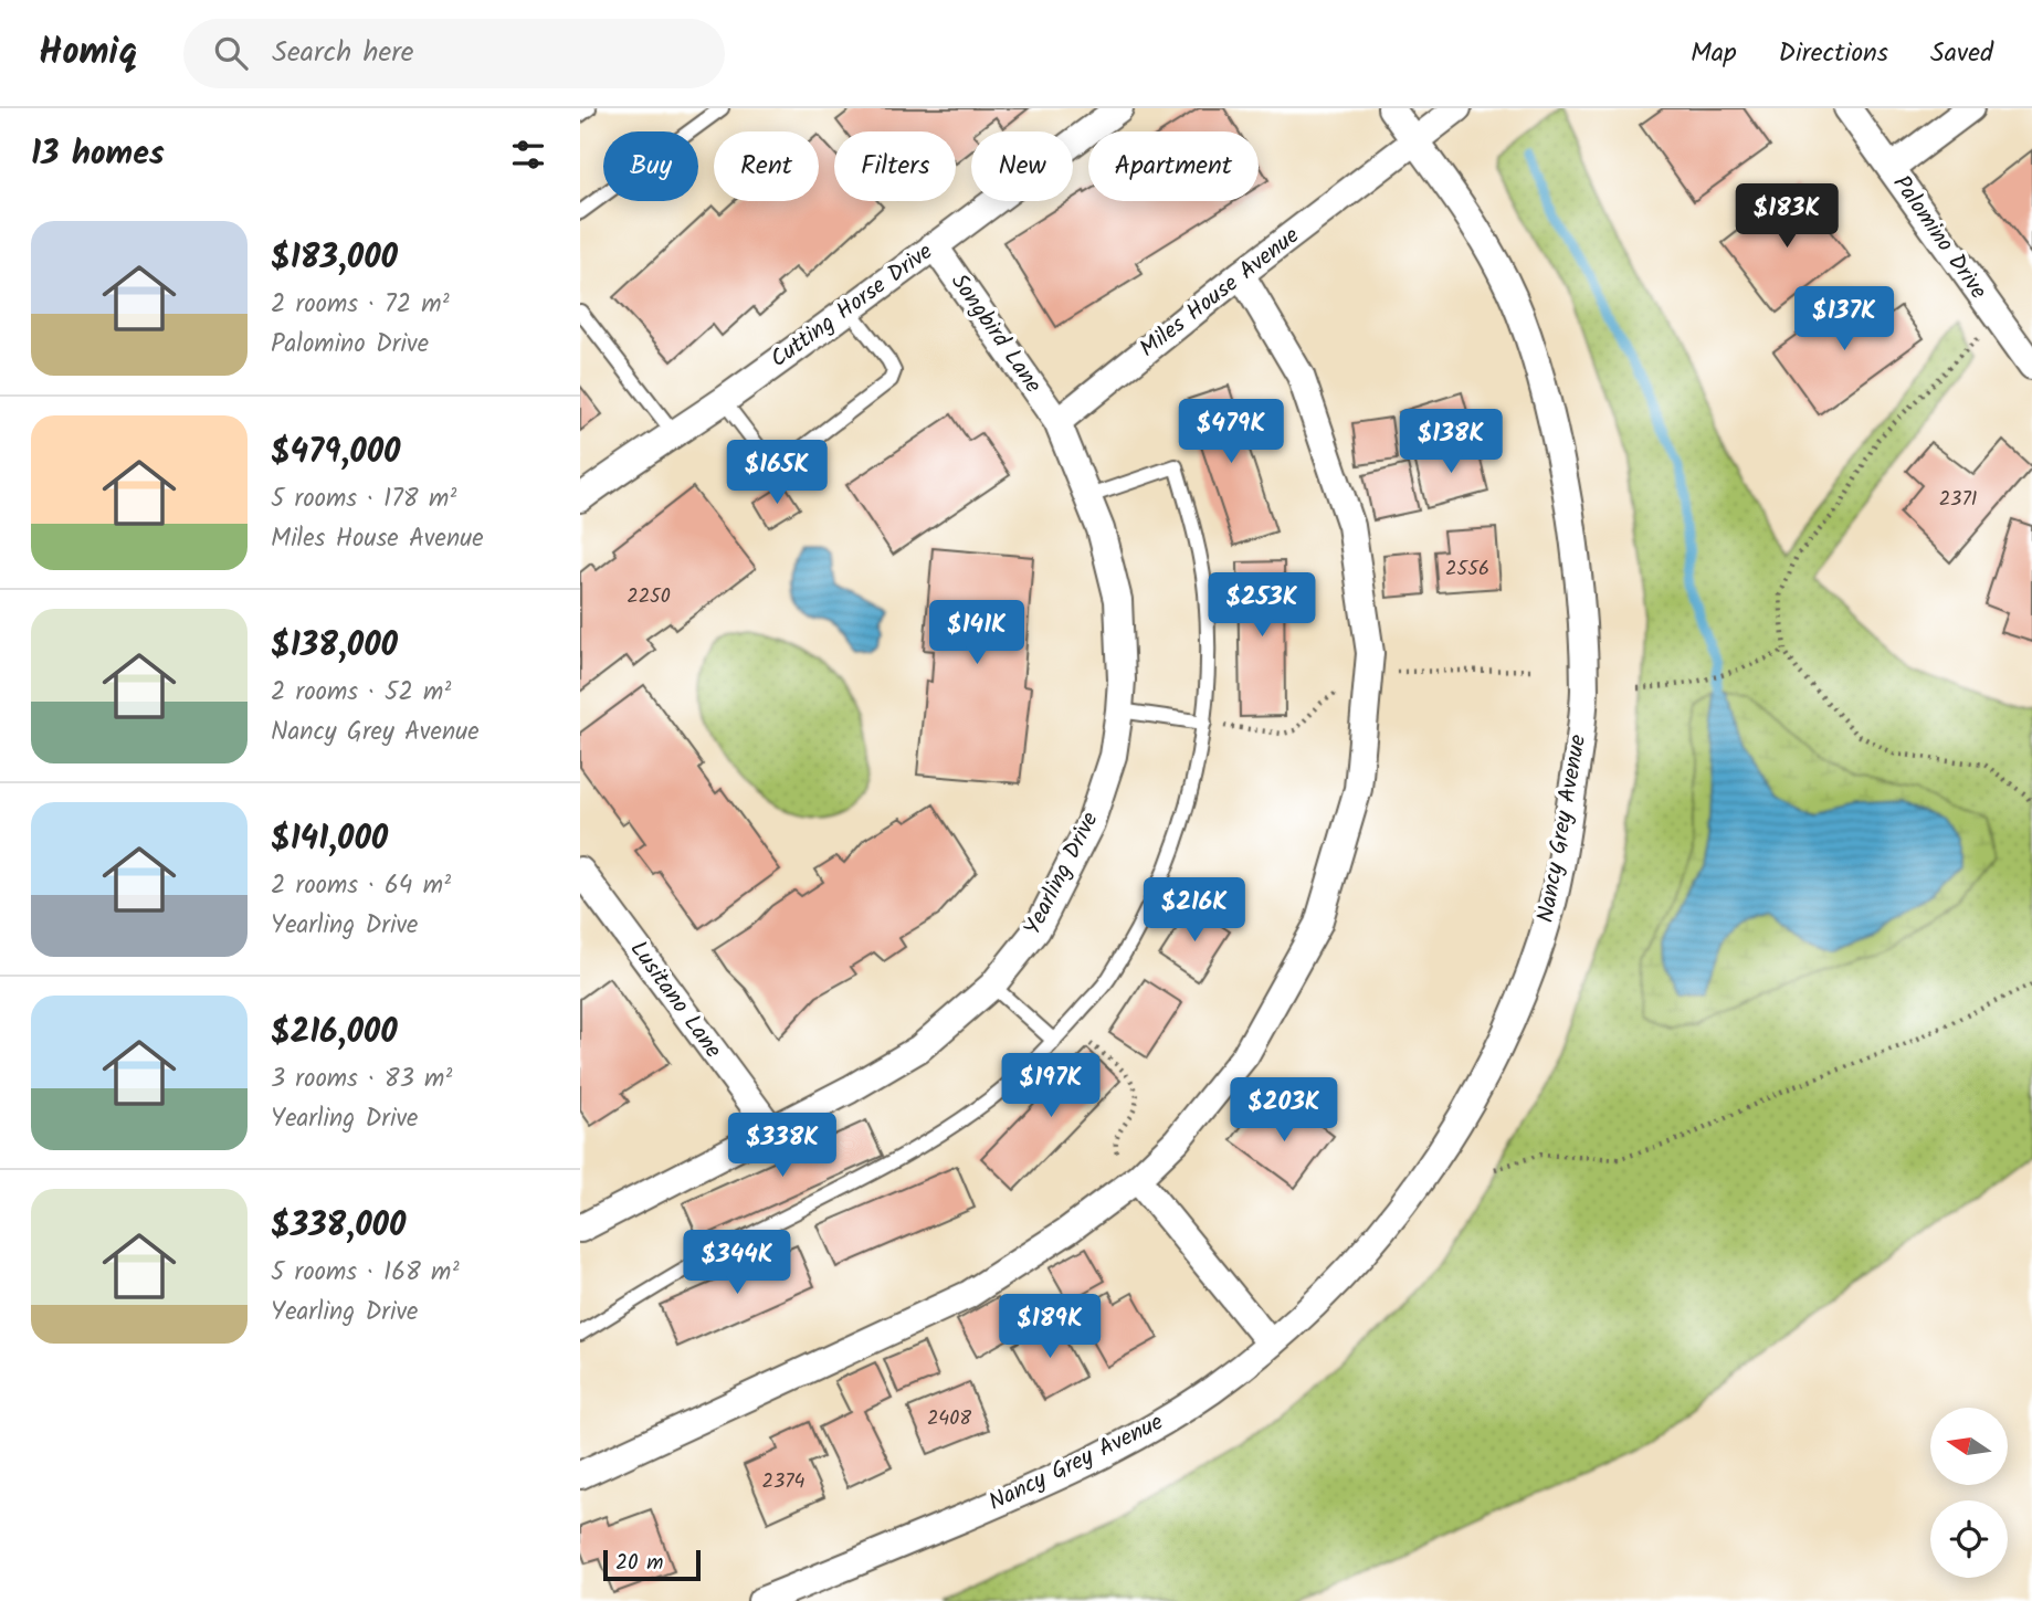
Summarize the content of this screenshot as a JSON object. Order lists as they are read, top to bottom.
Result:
{
  "streets": {
    "street": [
      "Palomino Drive",
      "Miles House Avenue",
      "Cutting Horse Drive",
      "Songbird Lane",
      "Nancy Grey Avenue",
      "Yearling Drive",
      "Lusitano Lane"
    ]
  },
  "crossings": [
    ["Miles House Avenue", "Songbird Lane"],
    ["Miles House Avenue", "Nancy Grey Avenue"],
    ["Miles House Avenue", "Yearling Drive"],
    ["Cutting Horse Drive", "Songbird Lane"],
    ["Songbird Lane", "Yearling Drive"],
    ["Yearling Drive", "Lusitano Lane"]
  ],
  "house_numbers": [
    "2371",
    "2556",
    "2250",
    "2408",
    "2374"
  ],
  "scale_bar": "20 m",
  "north": "left",
  "page": {
    "header": "Homiq",
    "search": "Search here",
    "nav": ["Map", "Directions", "Saved"],
    "heading": "13 homes",
    "chip": [
      "Buy",
      "Rent",
      "Filters",
      "New",
      "Apartment"
    ],
    "price": [
      "$183K",
      "$137K",
      "$479K",
      "$138K",
      "$165K",
      "$253K",
      "$141K",
      "$216K",
      "$197K",
      "$203K",
      "$338K",
      "$344K",
      "$189K"
    ],
    "list": [
      {
        "name": "$183,000",
        "note": "2 rooms · 72 m² · Palomino Drive"
      },
      {
        "name": "$479,000",
        "note": "5 rooms · 178 m² · Miles House Avenue"
      },
      {
        "name": "$138,000",
        "note": "2 rooms · 52 m² · Nancy Grey Avenue"
      },
      {
        "name": "$141,000",
        "note": "2 rooms · 64 m² · Yearling Drive"
      },
      {
        "name": "$216,000",
        "note": "3 rooms · 83 m² · Yearling Drive"
      },
      {
        "name": "$338,000",
        "note": "5 rooms · 168 m² · Yearling Drive"
      }
    ],
    "scale": "20 m"
  }
}
